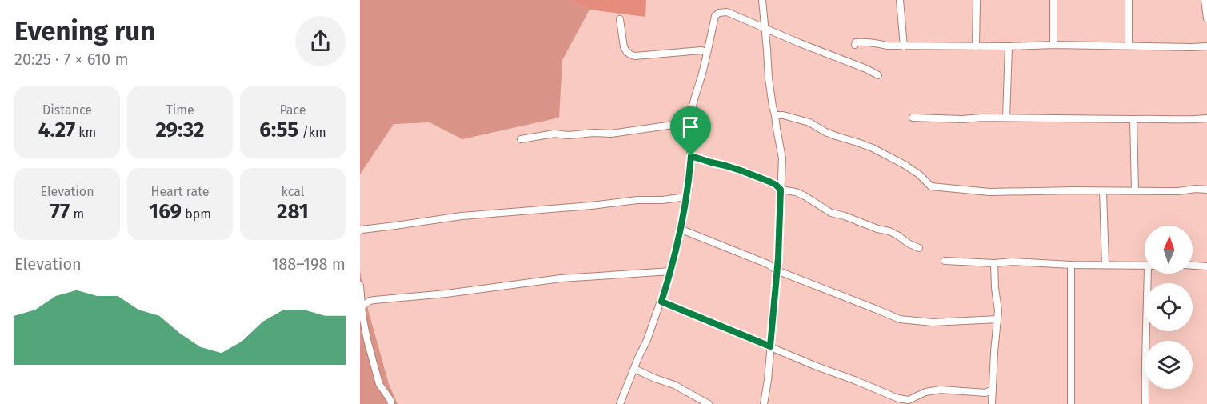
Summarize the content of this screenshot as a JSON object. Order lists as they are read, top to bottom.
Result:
{
  "north": "top",
  "page": {
    "heading": ["Evening run", "20:25 · 7 × 610 m"],
    "stats": [
      ["Distance", "4.27 km"],
      ["Time", "29:32"],
      ["Pace", "6:55 /km"],
      ["Elevation", "77 m"],
      ["Heart rate", "169 bpm"],
      ["kcal", "281"]
    ],
    "chart": ["Elevation", "188–198 m"]
  }
}
